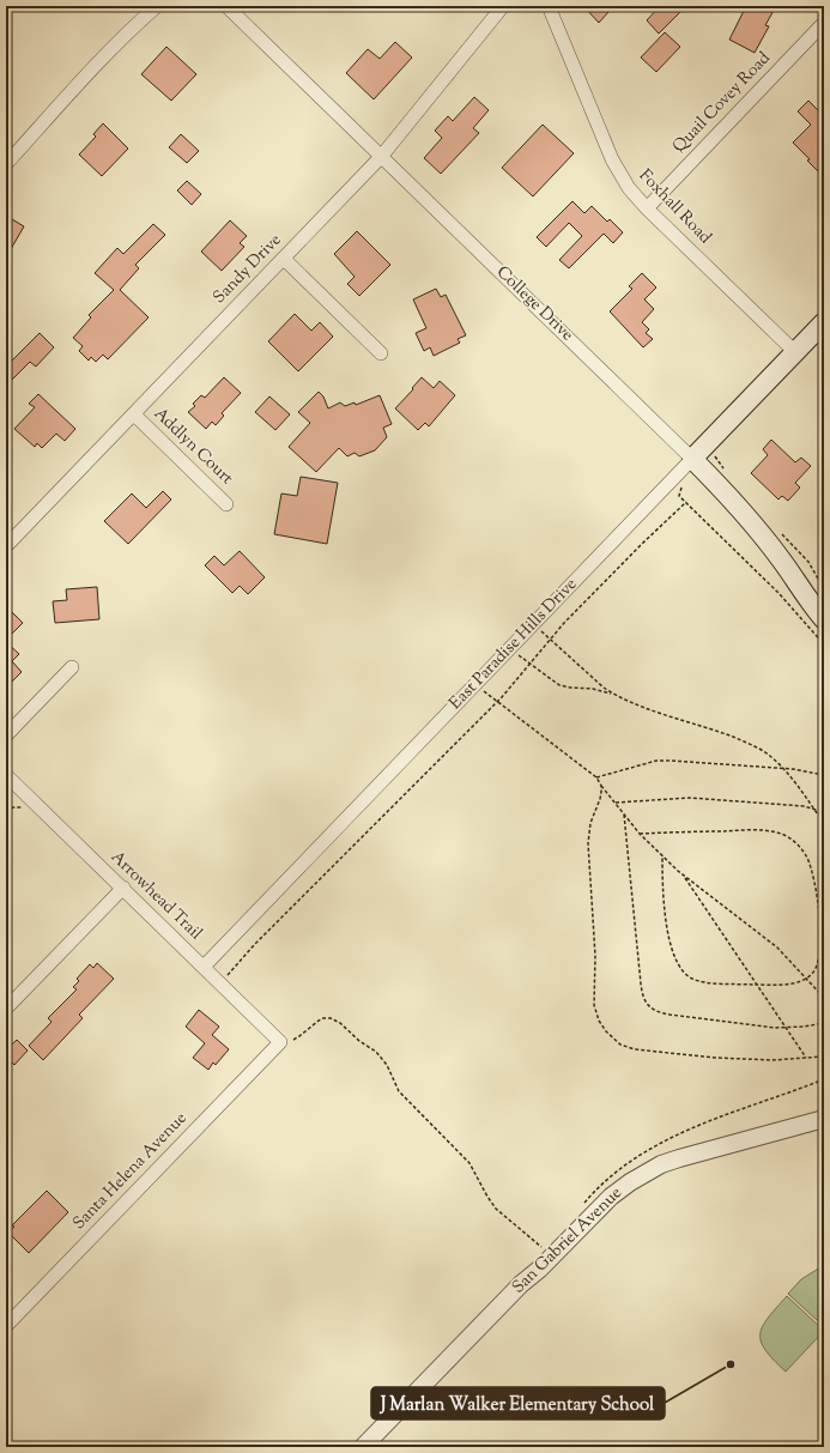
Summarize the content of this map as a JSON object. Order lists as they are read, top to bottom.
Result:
{
  "streets": {
    "main road": ["College Drive", "East Paradise Hills Drive"],
    "street": [
      "Quail Covey Road",
      "Foxhall Road",
      "Sandy Drive",
      "Addlyn Court",
      "Arrowhead Trail",
      "Santa Helena Avenue",
      "San Gabriel Avenue"
    ]
  },
  "crossings": [
    ["Quail Covey Road", "Foxhall Road"],
    ["Foxhall Road", "East Paradise Hills Drive"],
    ["Sandy Drive", "College Drive"],
    ["Sandy Drive", "Addlyn Court"],
    ["College Drive", "East Paradise Hills Drive"],
    ["East Paradise Hills Drive", "Arrowhead Trail"],
    ["Arrowhead Trail", "Santa Helena Avenue"]
  ],
  "places": ["J Marlan Walker Elementary School"]
}
